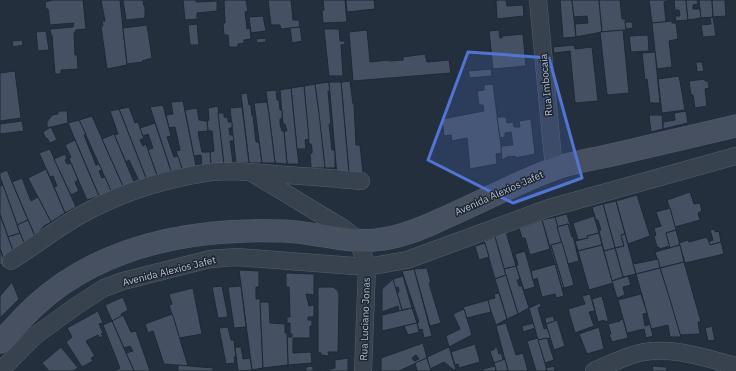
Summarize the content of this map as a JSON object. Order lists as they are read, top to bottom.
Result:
{
  "streets": {
    "main road": ["Avenida Alexios Jafet"],
    "street": ["Rua Imbocaia", "Rua Luciano Jonas"]
  },
  "crossings": [
    ["Rua Imbocaia", "Avenida Alexios Jafet"],
    ["Avenida Alexios Jafet", "Rua Luciano Jonas"]
  ]
}
